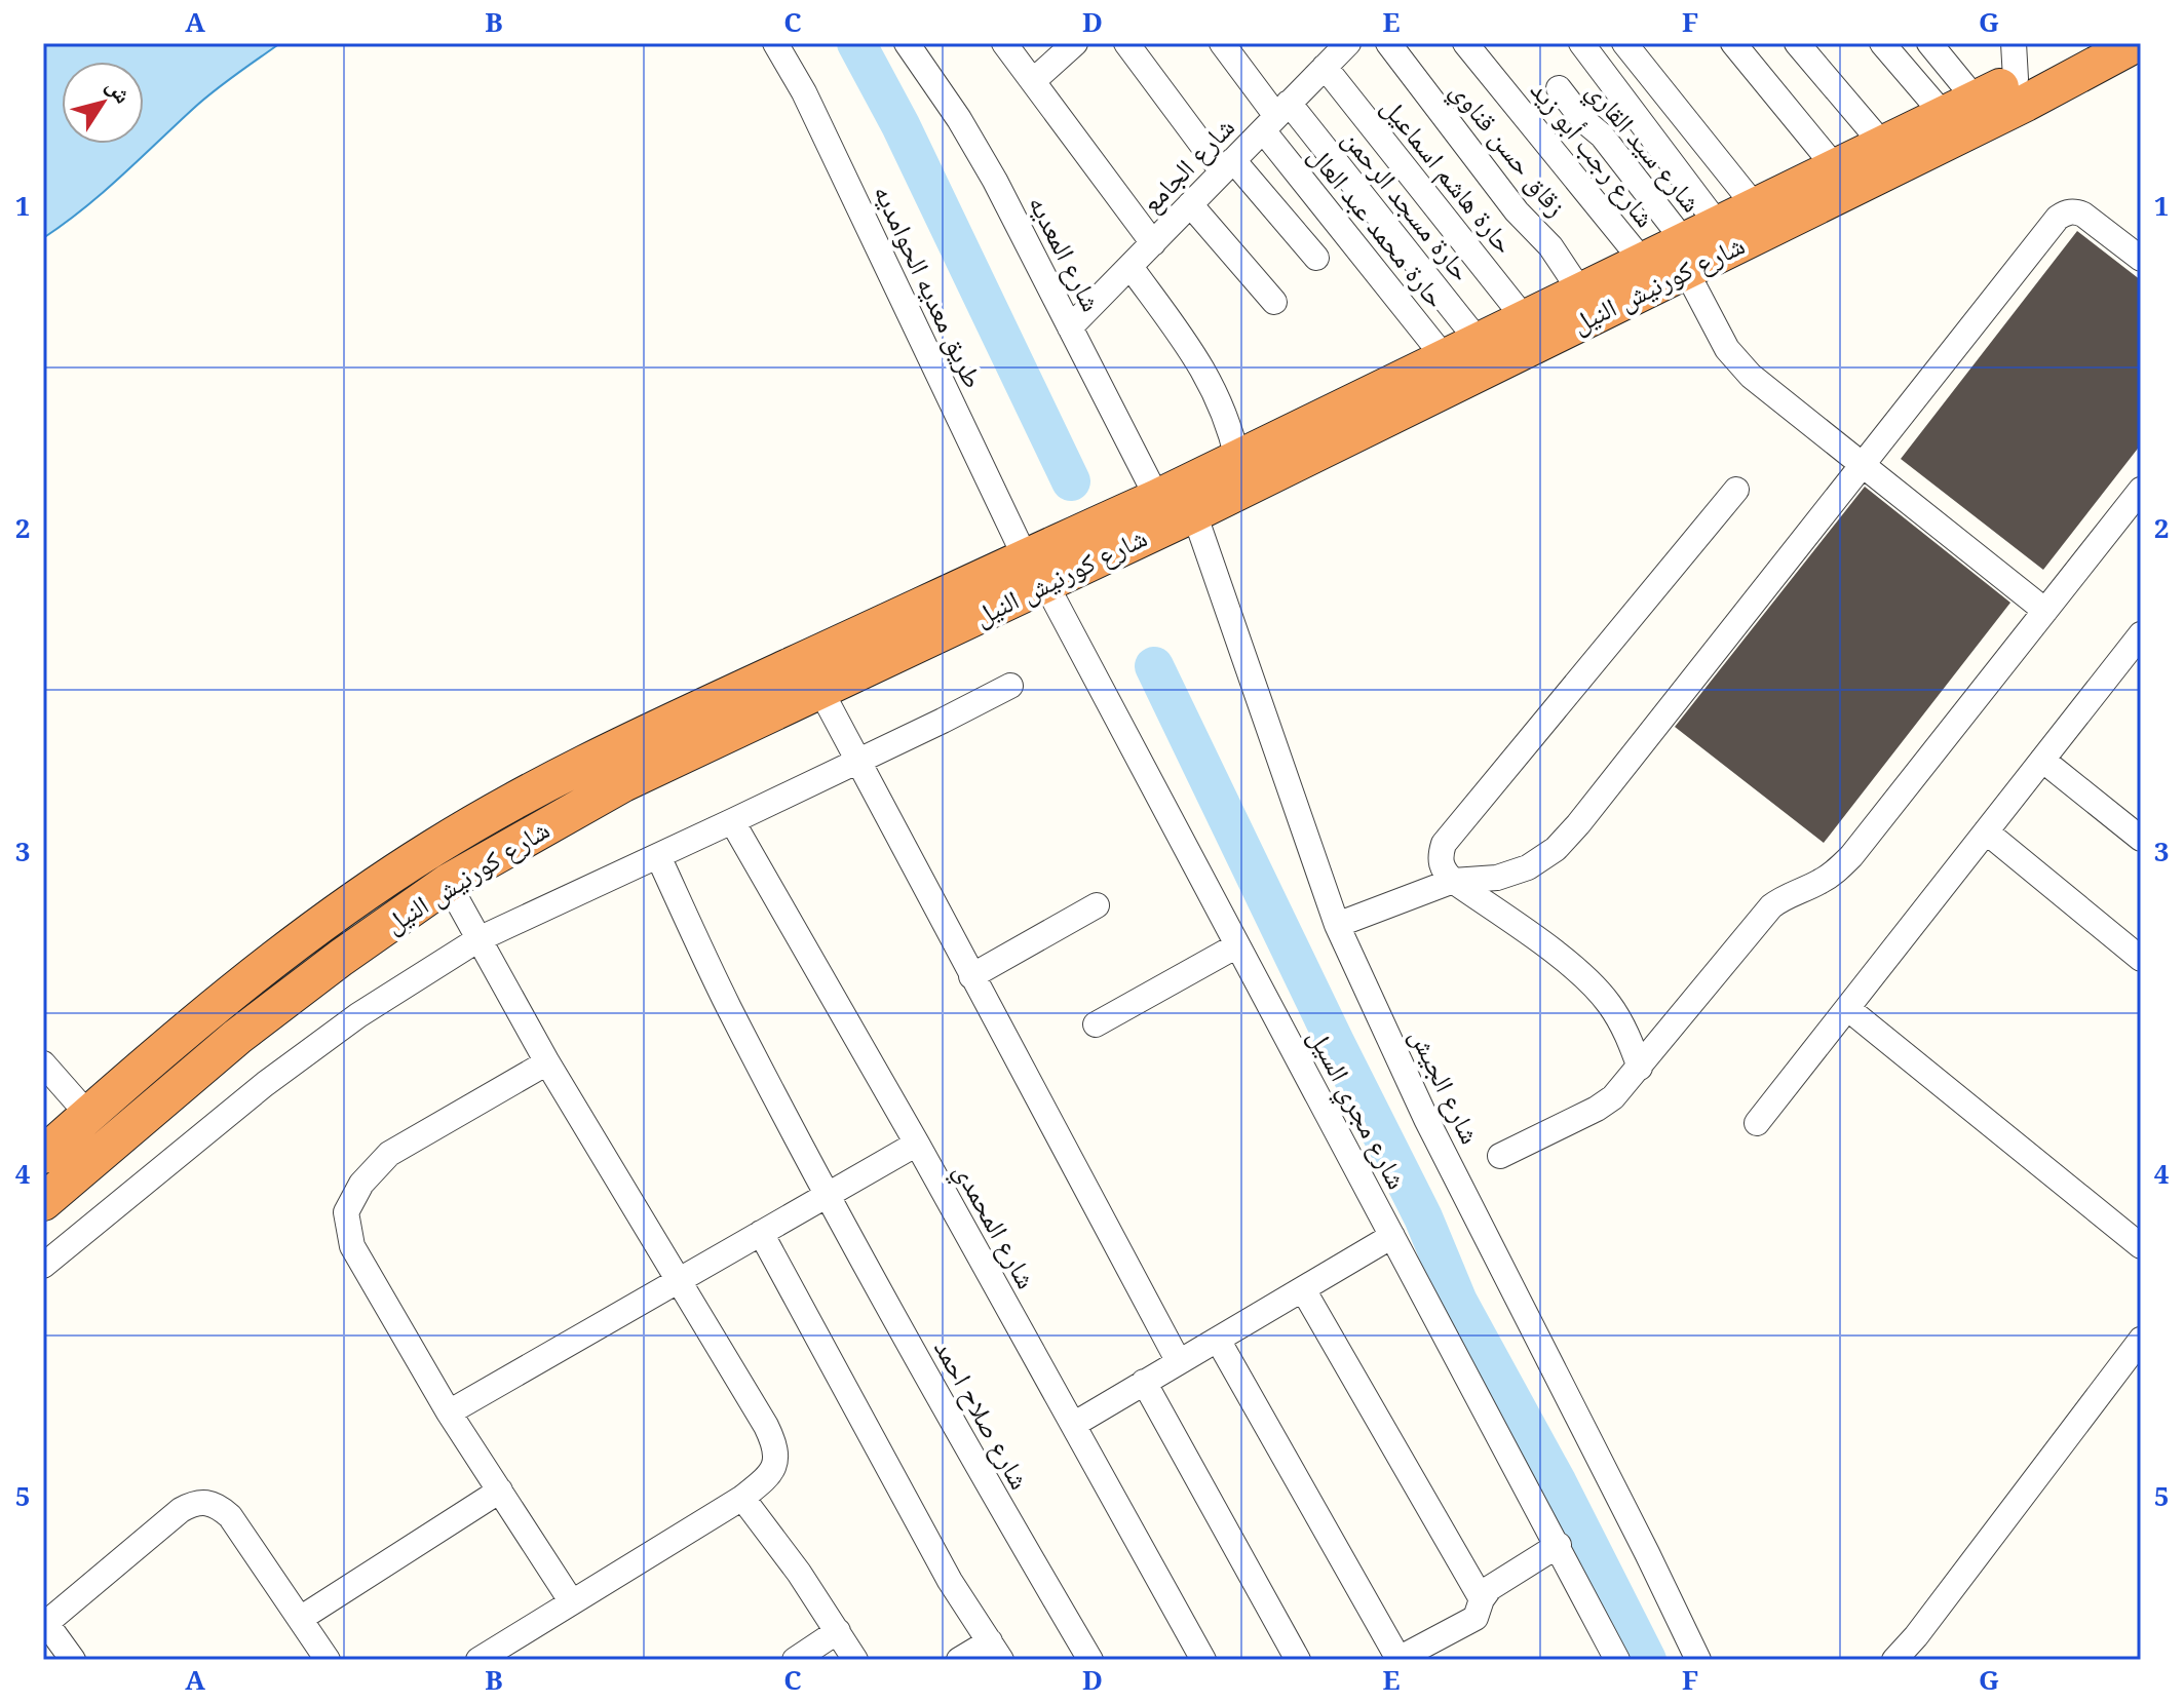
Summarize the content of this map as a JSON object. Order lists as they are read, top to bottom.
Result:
{
  "streets": {
    "highway": ["شارع كورنيش النيل"],
    "street": [
      "شارع سيد القاري",
      "زقاق حسن قناوي",
      "شارع رجب أبو زيد",
      "شارع الجامع",
      "حارة هاشم اسماعيل",
      "حارة مسجد الرحمن",
      "حارة محمد عبد العال",
      "شارع المعديه",
      "طريق معديه الحوامديه",
      "شارع الجيش",
      "شارع مجري السيل",
      "شارع المحمدي",
      "شارع صلاح احمد"
    ]
  },
  "crossings": [
    ["شارع سيد القاري", "شارع كورنيش النيل"],
    ["زقاق حسن قناوي", "شارع كورنيش النيل"],
    ["شارع رجب أبو زيد", "شارع كورنيش النيل"],
    ["شارع الجامع", "حارة هاشم اسماعيل"],
    ["شارع الجامع", "حارة مسجد الرحمن"],
    ["شارع الجامع", "حارة محمد عبد العال"],
    ["شارع الجامع", "شارع المعديه"],
    ["حارة هاشم اسماعيل", "شارع كورنيش النيل"],
    ["حارة مسجد الرحمن", "حارة محمد عبد العال"],
    ["حارة مسجد الرحمن", "شارع كورنيش النيل"],
    ["حارة محمد عبد العال", "شارع كورنيش النيل"],
    ["شارع المعديه", "شارع كورنيش النيل"],
    ["شارع كورنيش النيل", "طريق معديه الحوامديه"],
    ["شارع كورنيش النيل", "شارع الجيش"],
    ["شارع كورنيش النيل", "شارع مجري السيل"],
    ["طريق معديه الحوامديه", "شارع مجري السيل"]
  ],
  "north": "top right",
  "grid": {
    "columns": [
      "A",
      "B",
      "C",
      "D",
      "E",
      "F",
      "G"
    ],
    "rows": [
      "1",
      "2",
      "3",
      "4",
      "5"
    ]
  }
}
